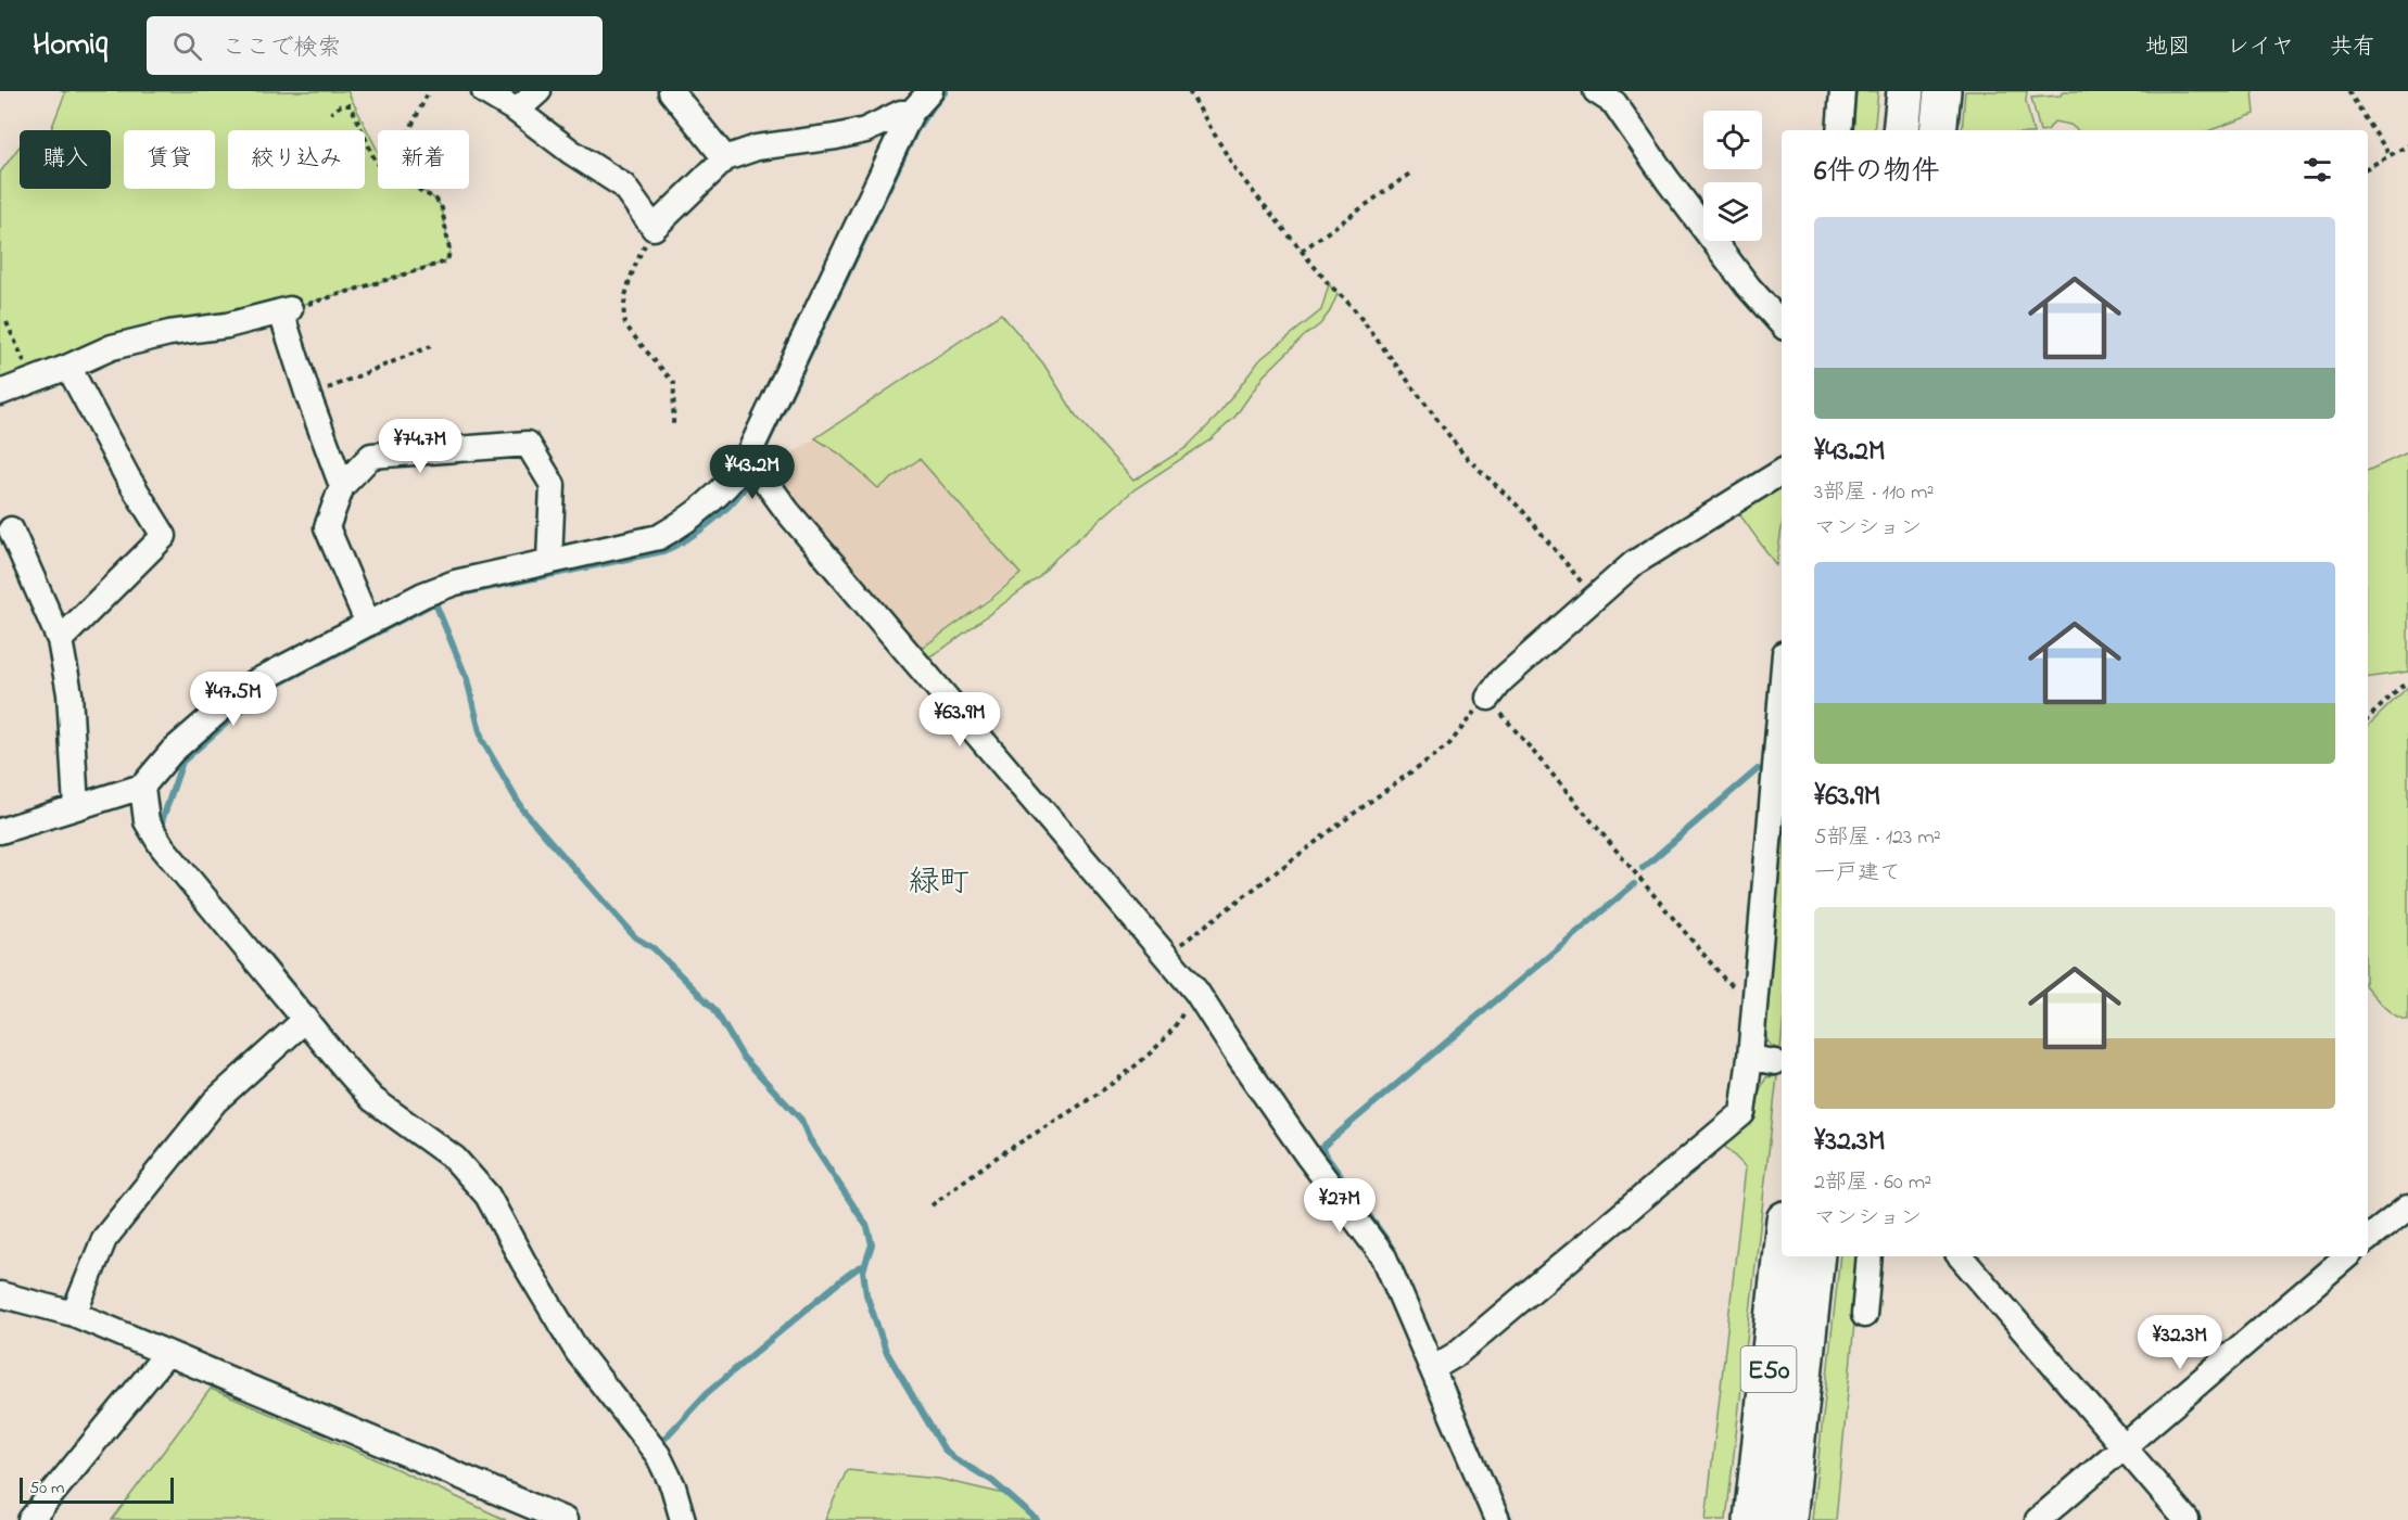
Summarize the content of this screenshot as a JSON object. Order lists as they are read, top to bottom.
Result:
{
  "streets": {
    "highway": ["E50"]
  },
  "districts": ["緑町"],
  "scale_bar": "50 m",
  "page": {
    "header": "Homiq",
    "search": "ここで検索",
    "nav": ["地図", "レイヤ", "共有"],
    "chip": [
      "購入",
      "賃貸",
      "絞り込み",
      "新着"
    ],
    "heading": "6件の物件",
    "list": [
      {
        "name": "¥43.2M",
        "note": "3部屋 · 110 m² · マンション"
      },
      {
        "name": "¥63.9M",
        "note": "5部屋 · 123 m² · 一戸建て"
      },
      {
        "name": "¥32.3M",
        "note": "2部屋 · 60 m² · マンション"
      }
    ],
    "price": [
      "¥74.7M",
      "¥43.2M",
      "¥47.5M",
      "¥63.9M",
      "¥27M",
      "¥32.3M"
    ],
    "scale": "50 m"
  }
}
